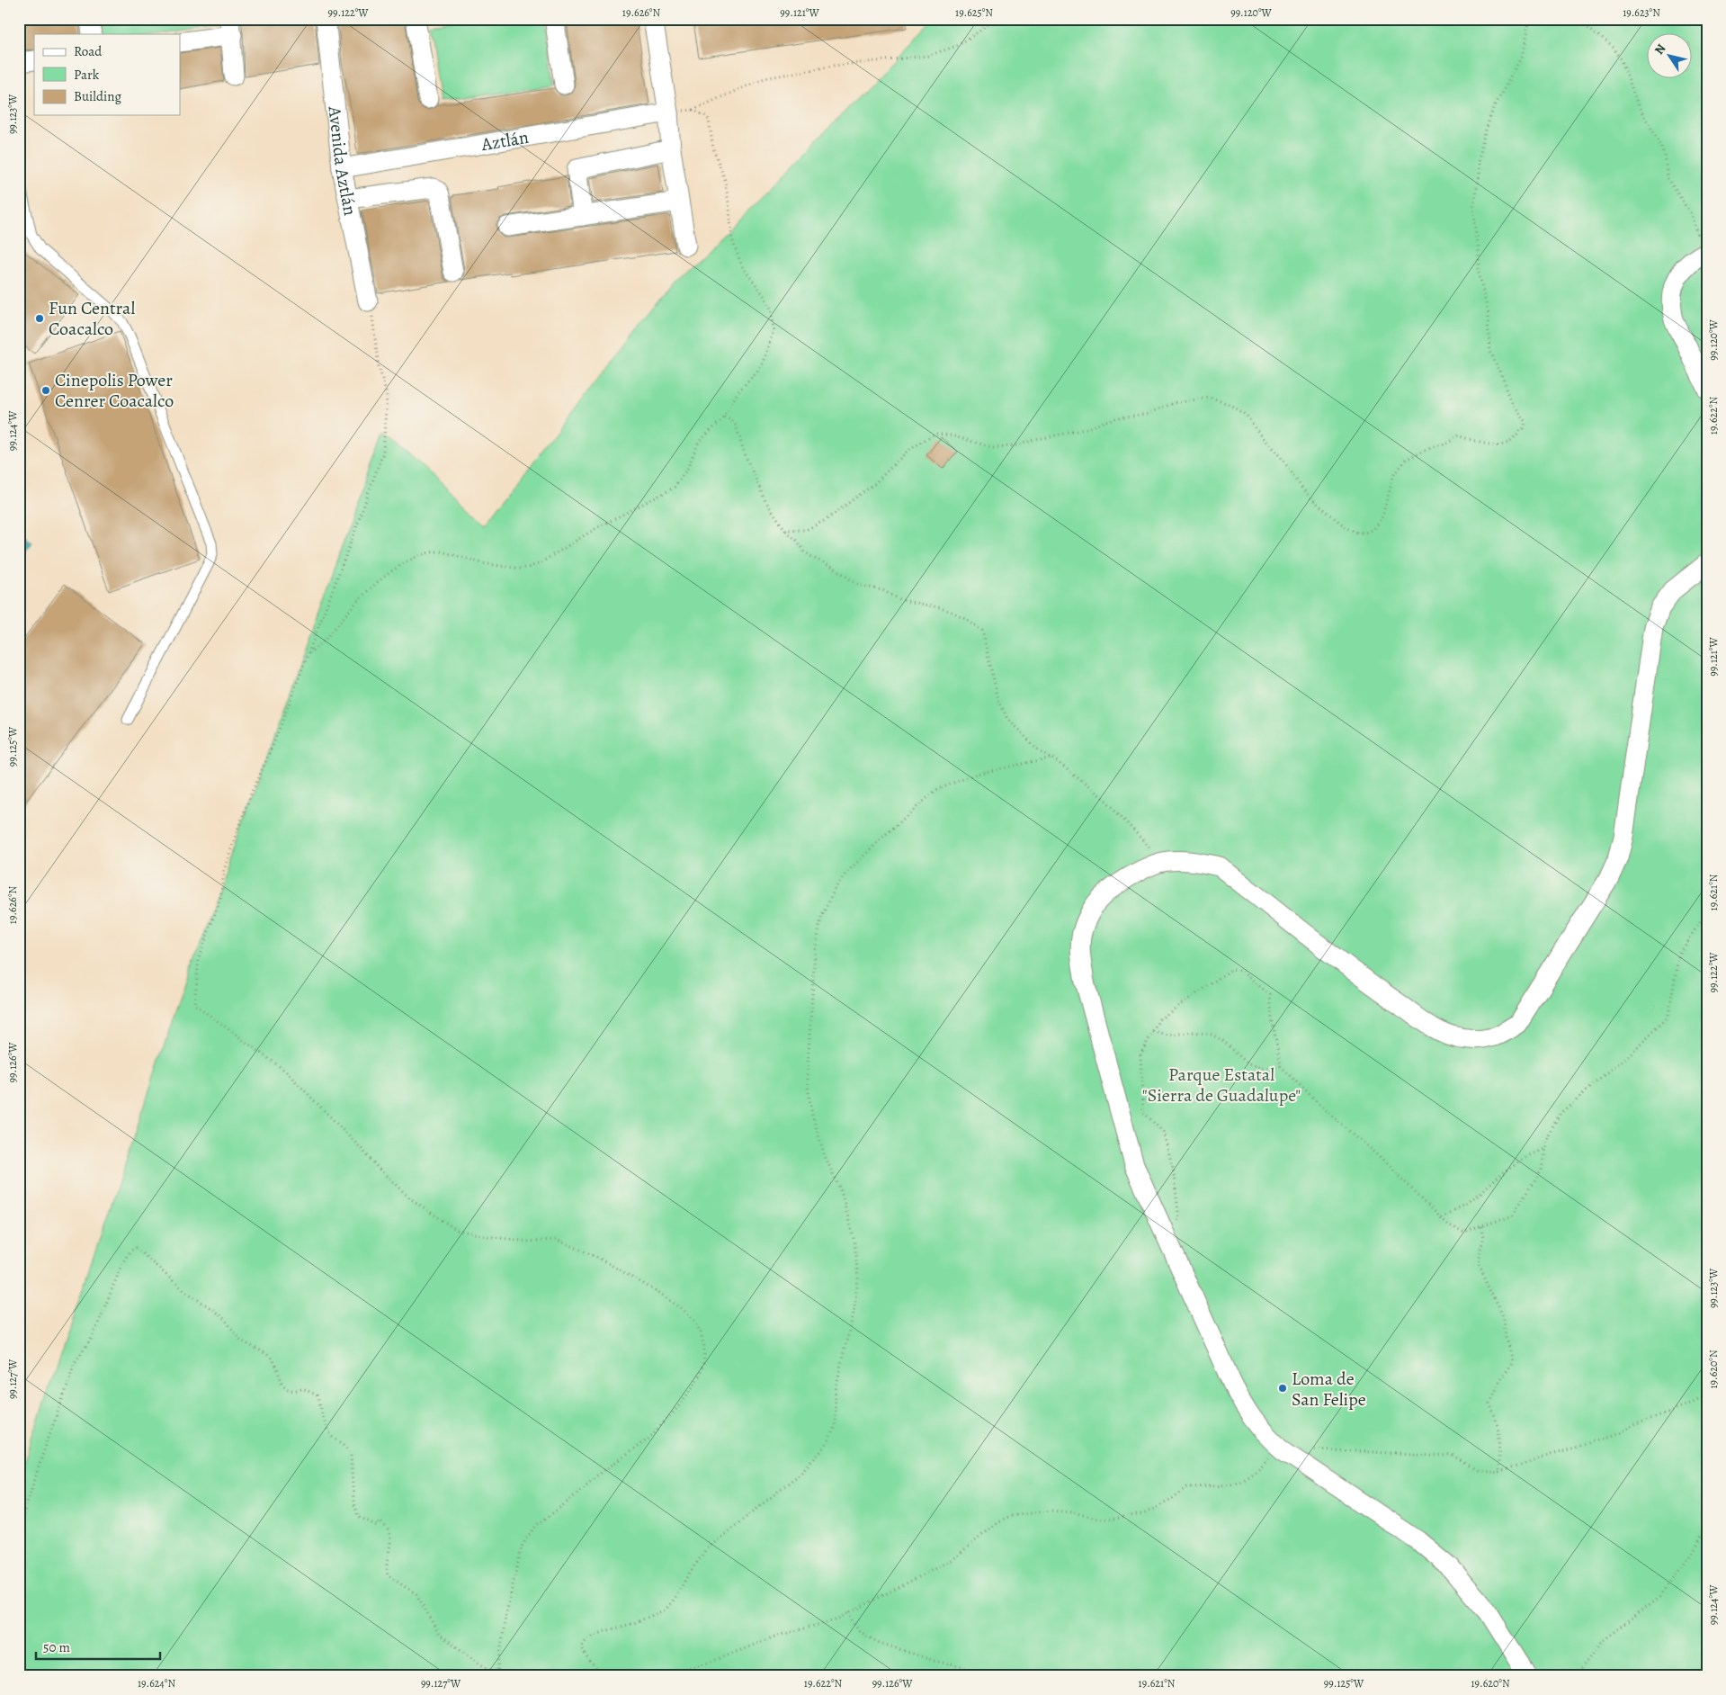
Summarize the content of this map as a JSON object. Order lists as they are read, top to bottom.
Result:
{
  "streets": {
    "street": ["Aztlán", "Avenida Aztlán"]
  },
  "crossings": [
    ["Aztlán", "Avenida Aztlán"]
  ],
  "parks": ["Parque Estatal \"Sierra de Guadalupe\""],
  "places": ["Fun Central Coacalco", "Cinepolis Power Cenrer Coacalco", "Loma de San Felipe"],
  "legend": ["Road", "Park", "Building"],
  "scale_bar": "50 m",
  "north": "top left",
  "coordinates": [
    "99.122°W",
    "19.626°N",
    "99.121°W",
    "19.625°N",
    "99.120°W",
    "19.623°N",
    "99.123°W",
    "19.622°N",
    "99.124°W",
    "99.125°W",
    "19.621°N",
    "99.126°W",
    "19.620°N",
    "99.127°W",
    "19.624°N"
  ]
}
